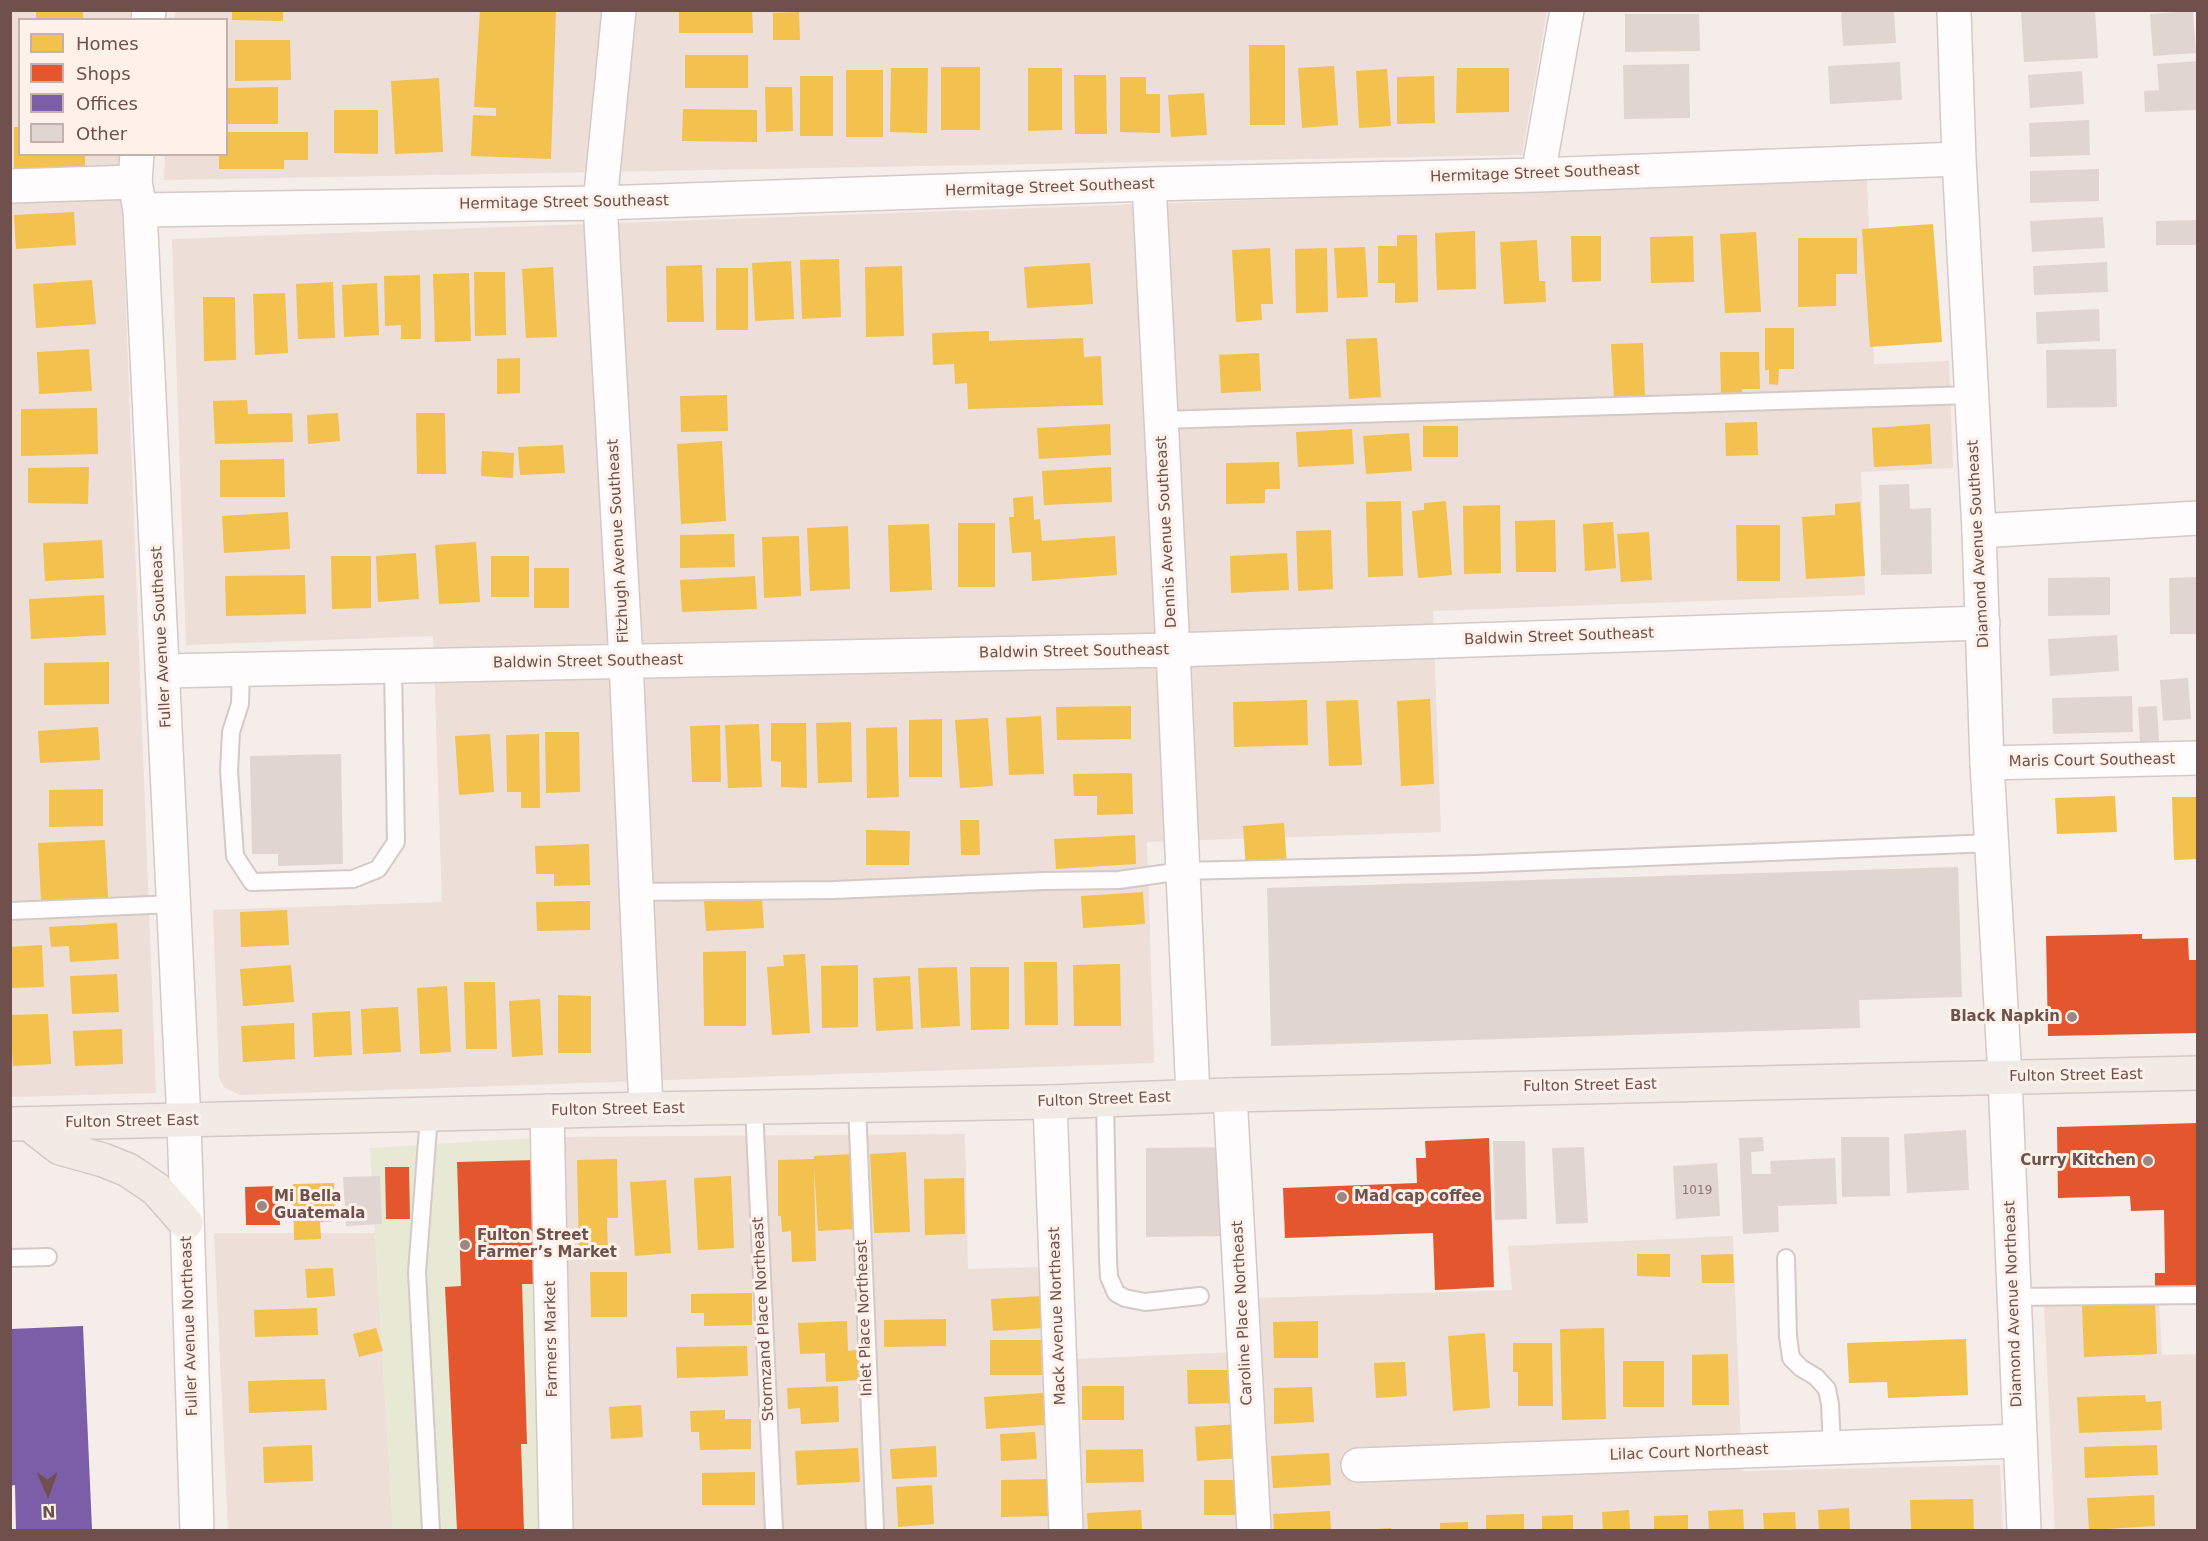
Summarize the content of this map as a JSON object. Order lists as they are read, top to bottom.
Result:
{
  "streets": {
    "main road": ["Fulton Street East"],
    "street": [
      "Hermitage Street Southeast",
      "Dennis Avenue Southeast",
      "Fitzhugh Avenue Southeast",
      "Diamond Avenue Southeast",
      "Fuller Avenue Southeast",
      "Baldwin Street Southeast",
      "Maris Court Southeast",
      "Diamond Avenue Northeast",
      "Caroline Place Northeast",
      "Mack Avenue Northeast",
      "Fuller Avenue Northeast",
      "Farmers Market",
      "Lilac Court Northeast"
    ],
    "lane": ["Inlet Place Northeast", "Stormzand Place Northeast"]
  },
  "crossings": [
    ["Hermitage Street Southeast", "Dennis Avenue Southeast"],
    ["Hermitage Street Southeast", "Fitzhugh Avenue Southeast"],
    ["Hermitage Street Southeast", "Diamond Avenue Southeast"],
    ["Hermitage Street Southeast", "Fuller Avenue Southeast"],
    ["Dennis Avenue Southeast", "Baldwin Street Southeast"],
    ["Dennis Avenue Southeast", "Fulton Street East"],
    ["Fitzhugh Avenue Southeast", "Baldwin Street Southeast"],
    ["Fitzhugh Avenue Southeast", "Fulton Street East"],
    ["Diamond Avenue Southeast", "Baldwin Street Southeast"],
    ["Diamond Avenue Southeast", "Maris Court Southeast"],
    ["Diamond Avenue Southeast", "Fulton Street East"],
    ["Diamond Avenue Southeast", "Diamond Avenue Northeast"],
    ["Fuller Avenue Southeast", "Baldwin Street Southeast"],
    ["Fuller Avenue Southeast", "Fulton Street East"],
    ["Fuller Avenue Southeast", "Fuller Avenue Northeast"],
    ["Fulton Street East", "Diamond Avenue Northeast"],
    ["Fulton Street East", "Caroline Place Northeast"],
    ["Fulton Street East", "Mack Avenue Northeast"],
    ["Fulton Street East", "Inlet Place Northeast"],
    ["Fulton Street East", "Stormzand Place Northeast"],
    ["Fulton Street East", "Fuller Avenue Northeast"],
    ["Fulton Street East", "Farmers Market"],
    ["Diamond Avenue Northeast", "Lilac Court Northeast"]
  ],
  "places": [
    "Black Napkin",
    "Curry Kitchen",
    "Mad cap coffee",
    "Mi Bella Guatemala",
    "Fulton Street Farmer’s Market"
  ],
  "house_numbers": ["1019"],
  "legend": [
    "Homes",
    "Shops",
    "Offices",
    "Other"
  ],
  "north": "bottom"
}
